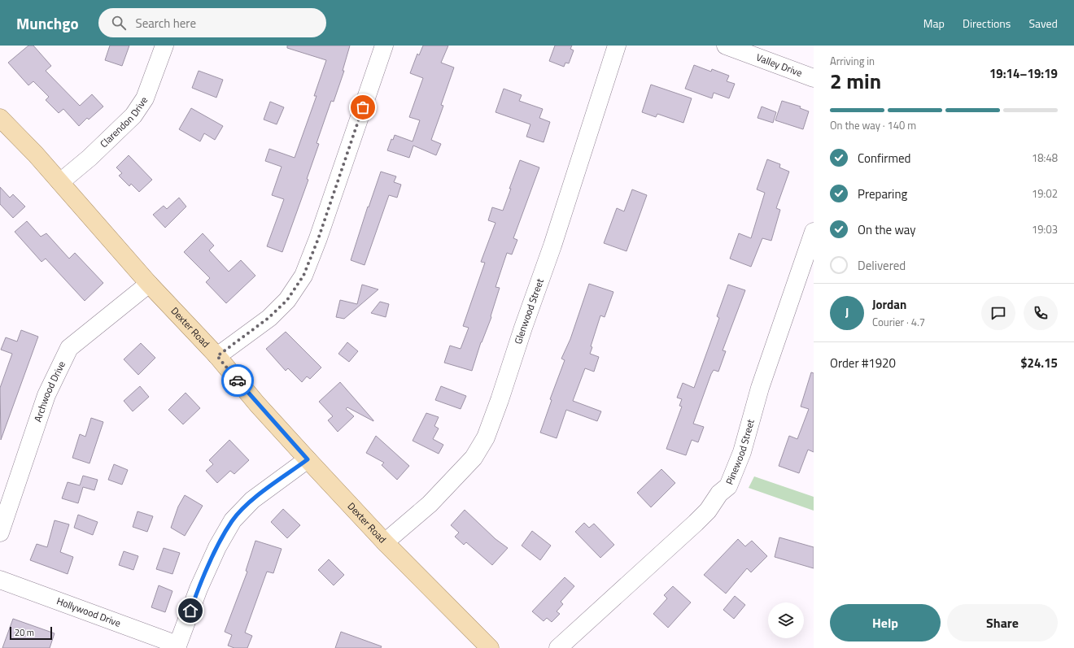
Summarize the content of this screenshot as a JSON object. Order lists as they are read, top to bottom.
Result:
{
  "streets": {
    "main road": ["Dexter Road"],
    "street": [
      "Valley Drive",
      "Clarendon Drive",
      "Glenwood Street",
      "Archwood Drive",
      "Pinewood Street",
      "Hollywood Drive"
    ]
  },
  "crossings": [
    ["Clarendon Drive", "Dexter Road"],
    ["Glenwood Street", "Dexter Road"],
    ["Dexter Road", "Archwood Drive"]
  ],
  "scale_bar": "20 m",
  "page": {
    "header": "Munchgo",
    "search": "Search here",
    "nav": ["Map", "Directions", "Saved"],
    "heading": ["2 min", "Arriving in", "19:14–19:19"],
    "panel": [
      "Jordan",
      "Courier · 4.7",
      "Order #1920",
      "$24.15"
    ],
    "bar": "On the way · 140 m",
    "list": [
      ["Confirmed", "18:48"],
      ["Preparing", "19:02"],
      ["On the way", "19:03"],
      "Delivered"
    ],
    "round": "J",
    "buttons": ["Help", "Share"],
    "scale": "20 m"
  }
}
